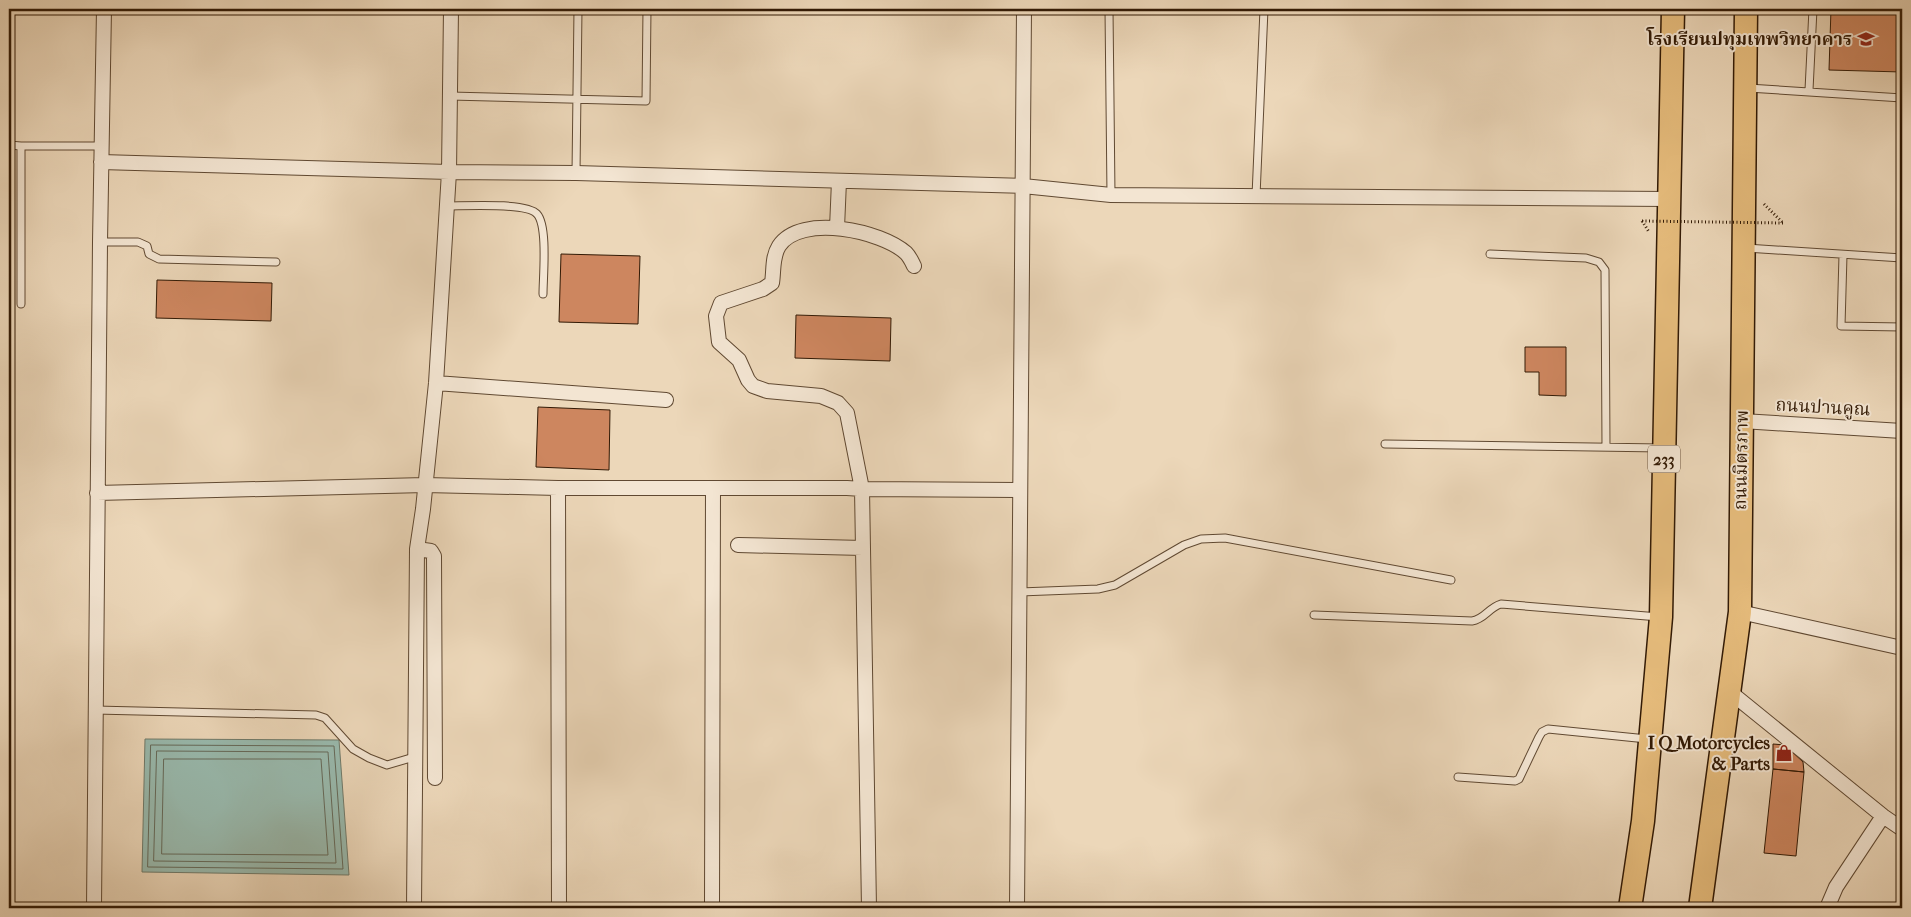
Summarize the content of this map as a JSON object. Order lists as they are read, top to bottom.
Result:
{
  "streets": {
    "main road": ["233", "ถนนมิตรภาพ"],
    "street": ["ถนนปานคูณ"]
  },
  "crossings": [
    ["ถนนปานคูณ", "ถนนมิตรภาพ"]
  ],
  "places": {
    "school or university": ["โรงเรียนปทุมเทพวิทยาคาร"],
    "shop": ["I Q Motorcycles & Parts"]
  }
}
